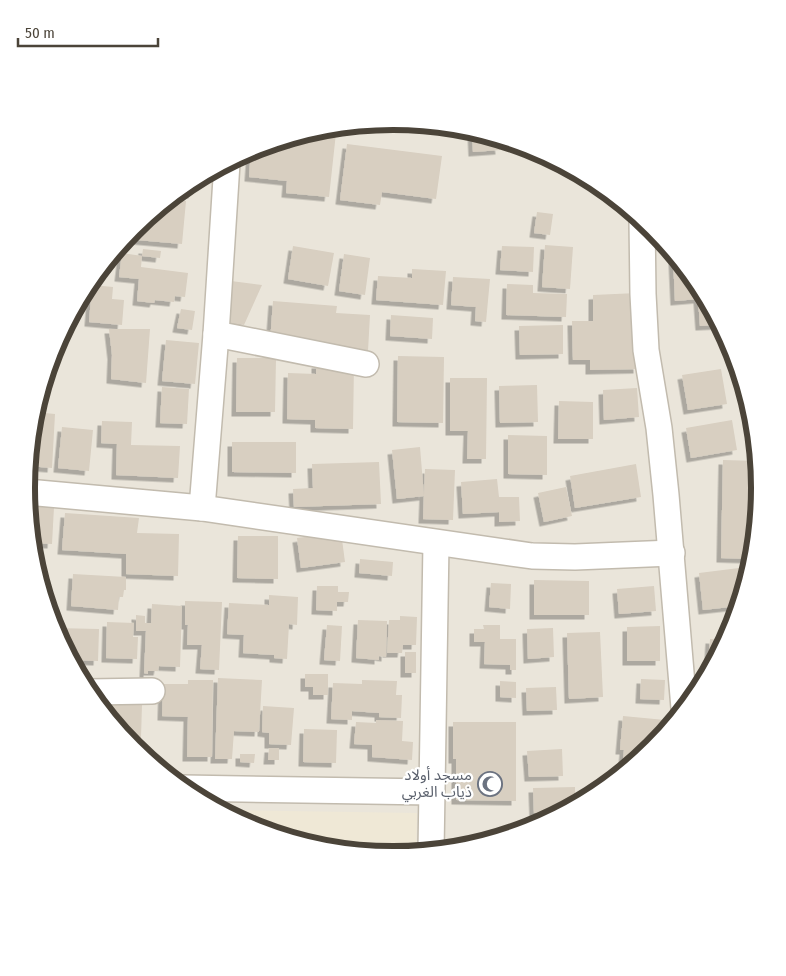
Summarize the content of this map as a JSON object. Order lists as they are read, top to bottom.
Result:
{
  "places": {
    "mosque": ["مسجد أولاد ذياب الغربي"]
  },
  "scale_bar": "50 m"
}
